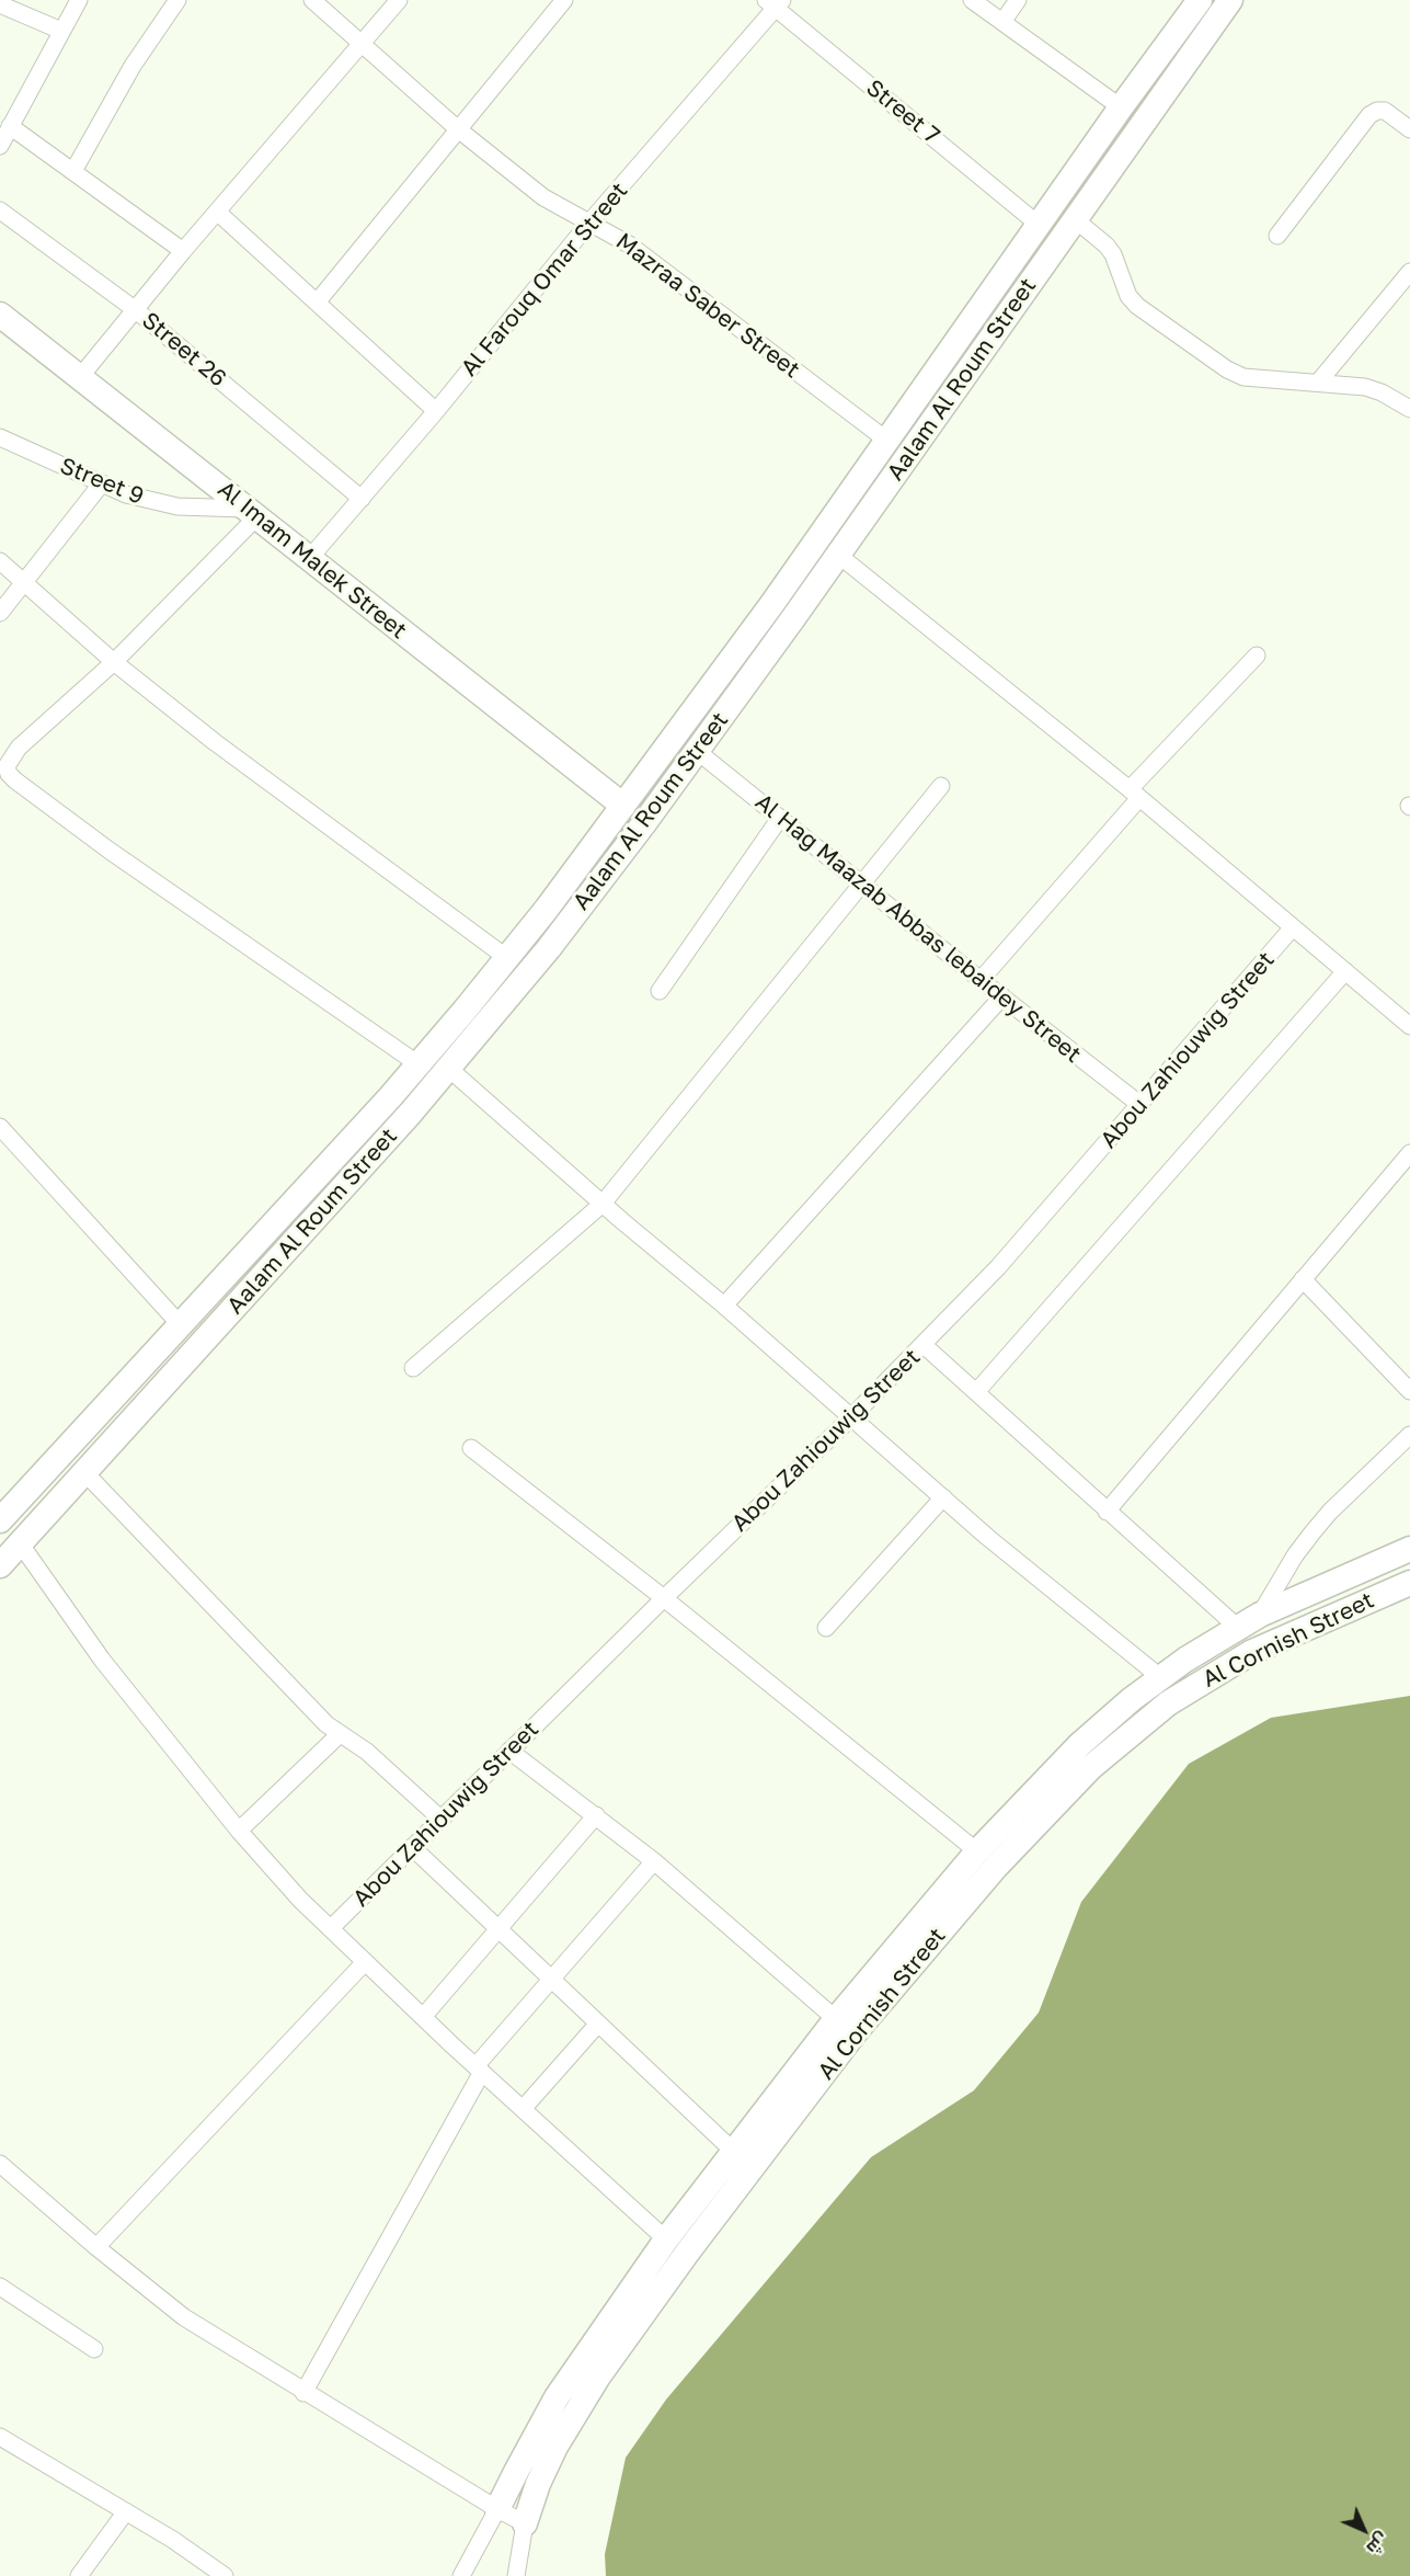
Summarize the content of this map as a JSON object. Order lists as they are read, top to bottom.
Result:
{
  "streets": {
    "street": [
      "Street 7",
      "Al Farouq Omar Street",
      "Mazraa Saber Street",
      "Street 26",
      "Aalam Al Roum Street",
      "Street 9",
      "Al Imam Malek Street",
      "Al Hag Maazab Abbas lebaidey Street",
      "Abou Zahiouwig Street",
      "Al Cornish Street"
    ]
  },
  "crossings": [
    ["Street 7", "Al Farouq Omar Street"],
    ["Street 7", "Aalam Al Roum Street"],
    ["Al Farouq Omar Street", "Mazraa Saber Street"],
    ["Al Farouq Omar Street", "Street 26"],
    ["Al Farouq Omar Street", "Al Imam Malek Street"],
    ["Mazraa Saber Street", "Aalam Al Roum Street"],
    ["Aalam Al Roum Street", "Al Imam Malek Street"],
    ["Aalam Al Roum Street", "Al Hag Maazab Abbas lebaidey Street"],
    ["Street 9", "Al Imam Malek Street"],
    ["Al Hag Maazab Abbas lebaidey Street", "Abou Zahiouwig Street"]
  ],
  "north": "bottom right"
}
